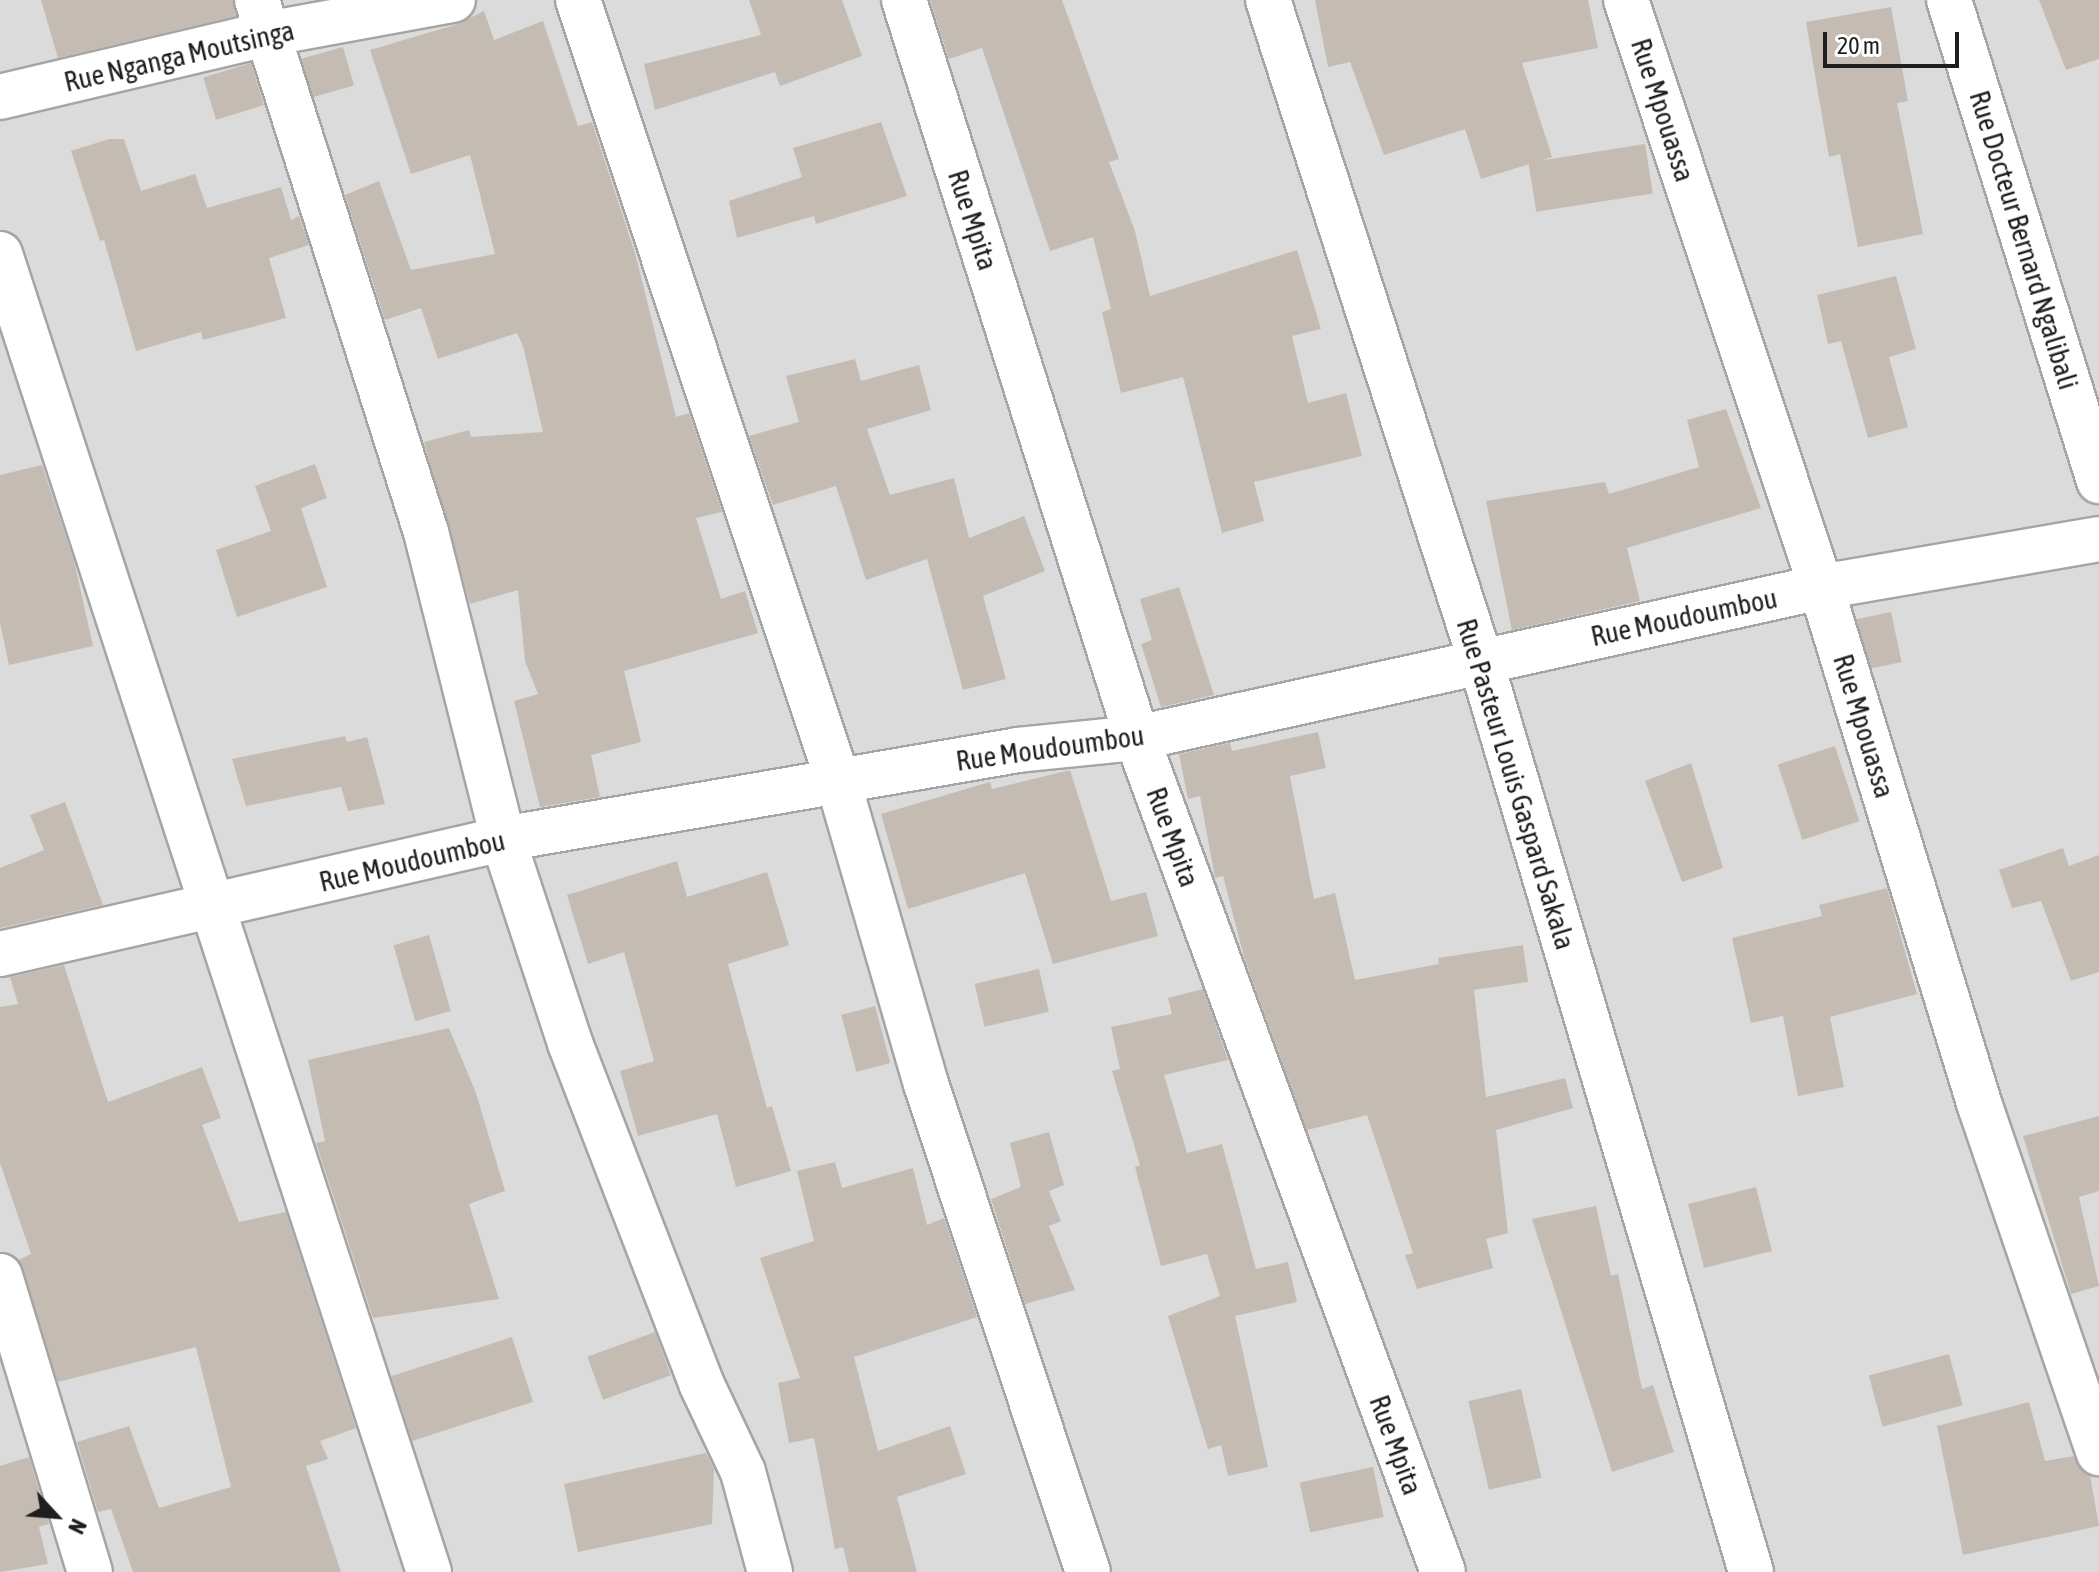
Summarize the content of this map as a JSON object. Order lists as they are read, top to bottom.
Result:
{
  "streets": {
    "street": [
      "Rue Nganga Moutsinga",
      "Rue Mpouassa",
      "Rue Mpita",
      "Rue Docteur Bernard Ngalibali",
      "Rue Moudoumbou",
      "Rue Pasteur Louis Gaspard Sakala"
    ]
  },
  "crossings": [
    ["Rue Mpouassa", "Rue Moudoumbou"],
    ["Rue Mpita", "Rue Moudoumbou"],
    ["Rue Moudoumbou", "Rue Pasteur Louis Gaspard Sakala"]
  ],
  "scale_bar": "20 m",
  "north": "bottom right"
}
